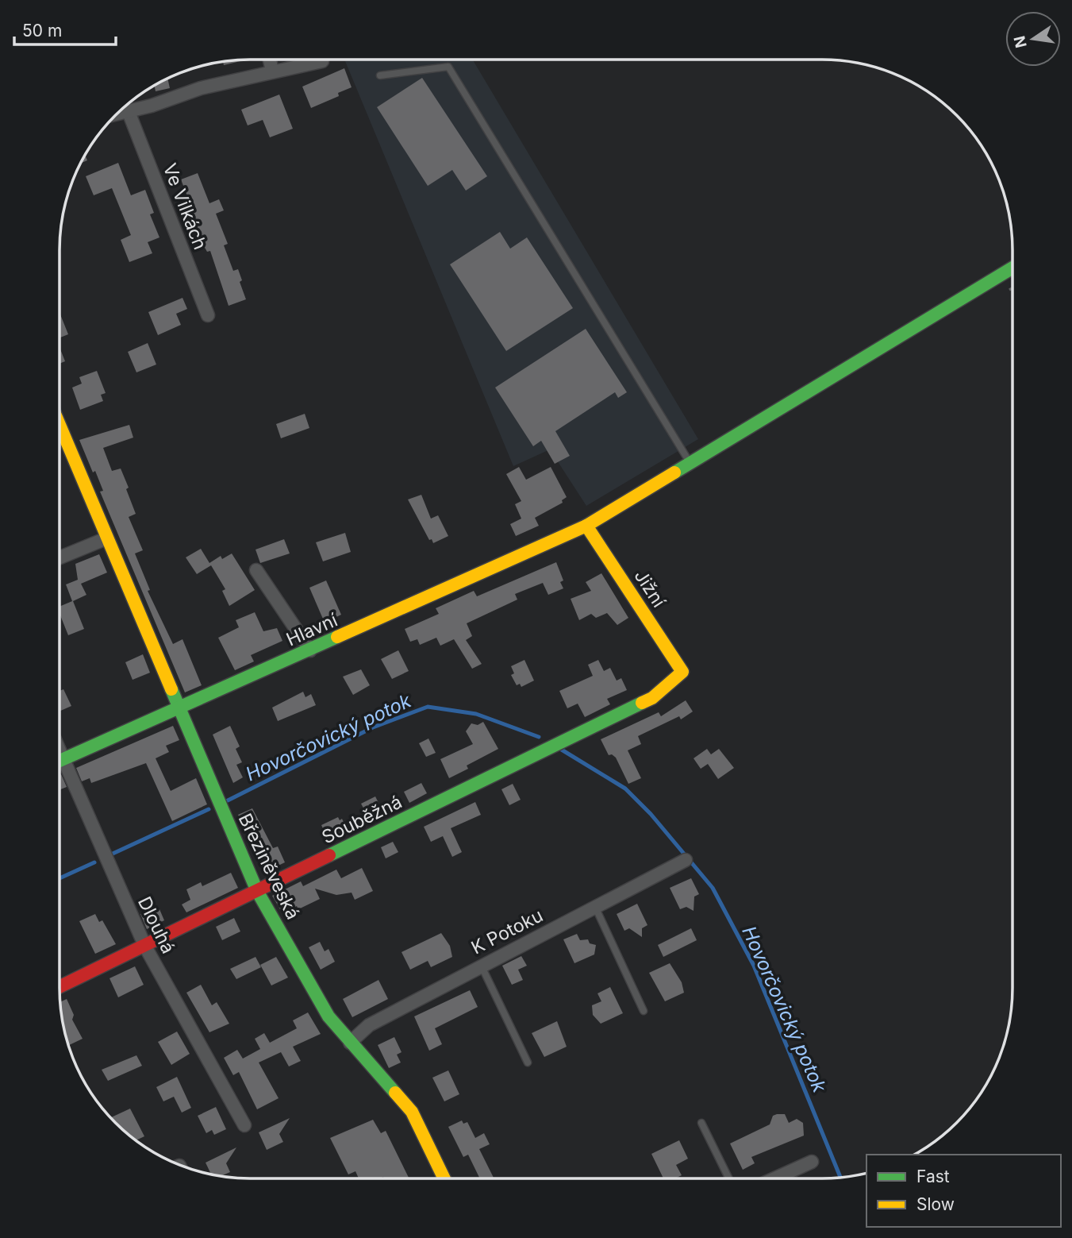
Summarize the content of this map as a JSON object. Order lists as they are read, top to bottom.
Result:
{
  "streets": {
    "street": [
      "Ve Vilkách",
      "Jižní",
      "Hlavní",
      "Souběžná",
      "Březiněveská",
      "Dlouhá",
      "K Potoku"
    ]
  },
  "crossings": [
    ["Jižní", "Hlavní"],
    ["Jižní", "Souběžná"],
    ["Hlavní", "Březiněveská"],
    ["Souběžná", "Březiněveská"],
    ["Souběžná", "Dlouhá"],
    ["Březiněveská", "K Potoku"]
  ],
  "water": ["Hovorčovický potok"],
  "legend": ["Fast", "Slow"],
  "scale_bar": "50 m",
  "north": "left"
}
